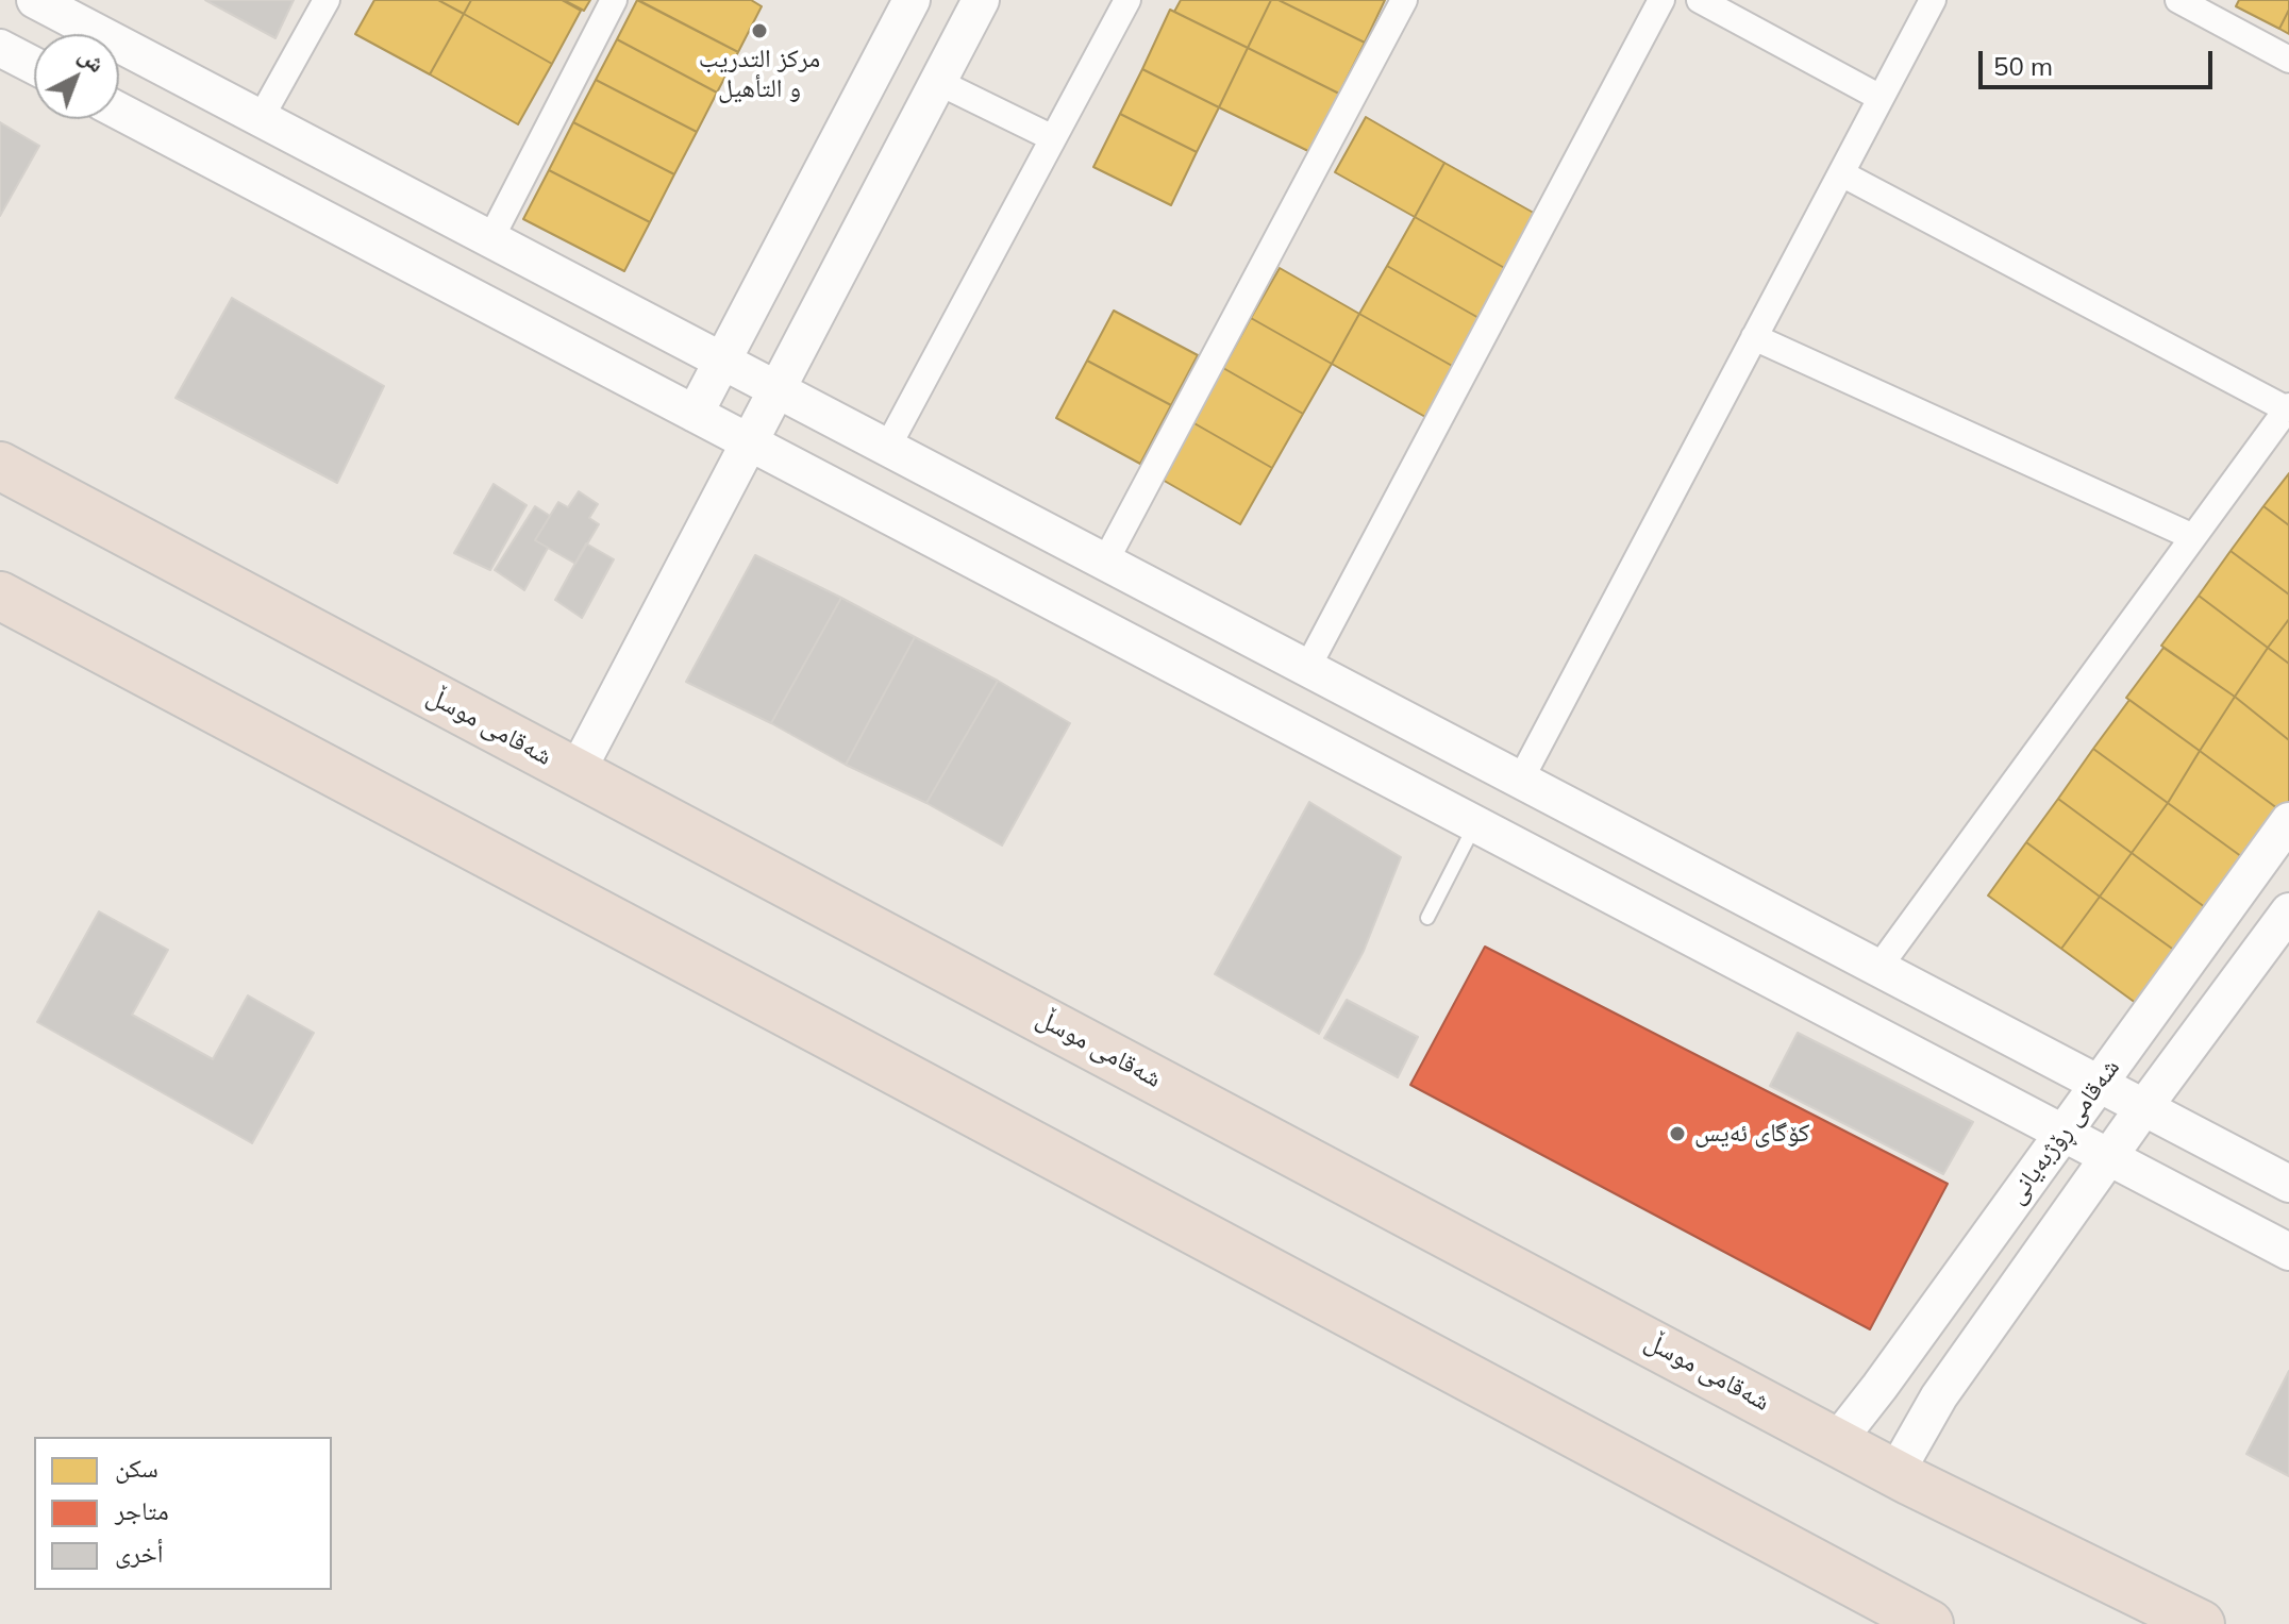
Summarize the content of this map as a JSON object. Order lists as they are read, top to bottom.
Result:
{
  "streets": {
    "highway": ["شەقامی موسڵ"],
    "street": ["شەقامی ڕۆژبەیانی"]
  },
  "crossings": [
    ["شەقامی موسڵ", "شەقامی ڕۆژبەیانی"]
  ],
  "places": ["مركز التدريب و التأهيل", "کۆگای ئەیس"],
  "legend": ["سكن", "متاجر", "أخرى"],
  "scale_bar": "50 m",
  "north": "top right"
}
